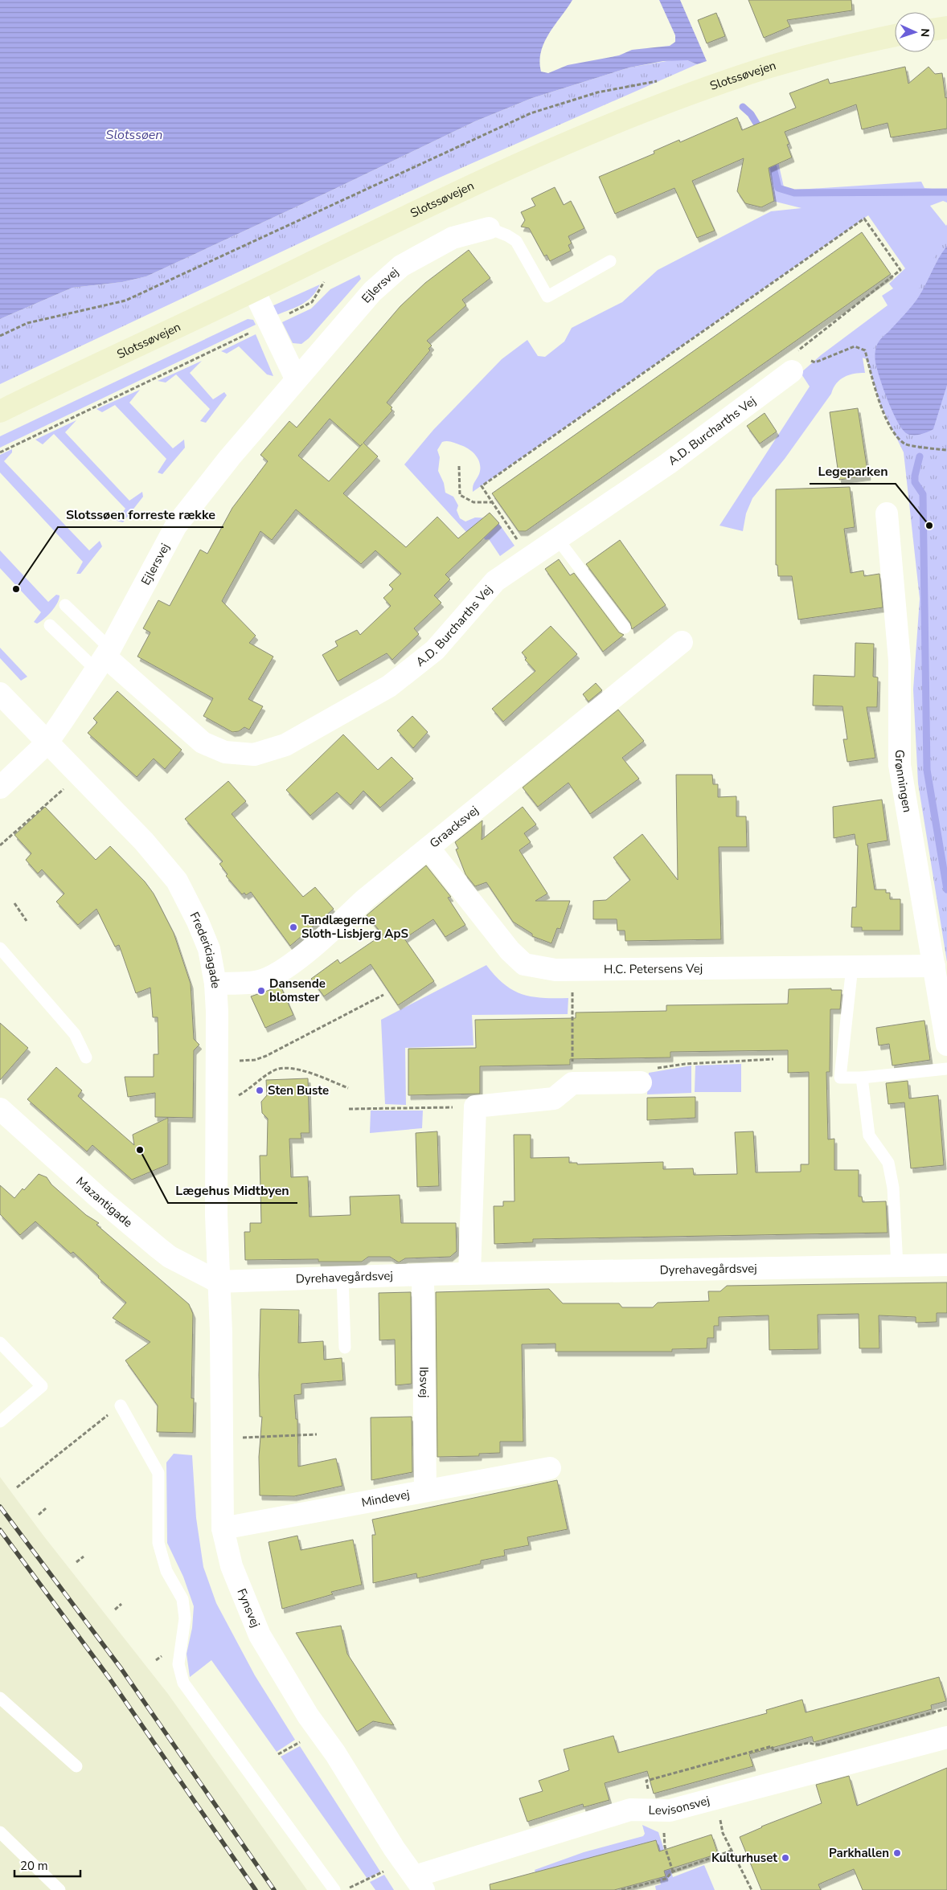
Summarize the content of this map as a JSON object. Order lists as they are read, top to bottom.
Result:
{
  "streets": {
    "main road": ["Slotssøvejen"],
    "street": [
      "Ejlersvej",
      "A.D. Burcharths Vej",
      "Grønningen",
      "Graacksvej",
      "Fredericiagade",
      "H.C. Petersens Vej",
      "Mazantigade",
      "Dyrehavegårdsvej",
      "Ibsvej",
      "Mindevej",
      "Fynsvej",
      "Levisonsvej"
    ]
  },
  "crossings": [
    ["Ejlersvej", "A.D. Burcharths Vej"],
    ["Ejlersvej", "Fredericiagade"],
    ["Grønningen", "H.C. Petersens Vej"],
    ["Graacksvej", "Fredericiagade"],
    ["Graacksvej", "H.C. Petersens Vej"],
    ["Fredericiagade", "Mazantigade"],
    ["Fredericiagade", "Dyrehavegårdsvej"],
    ["Fredericiagade", "Fynsvej"],
    ["Mazantigade", "Dyrehavegårdsvej"],
    ["Mazantigade", "Fynsvej"],
    ["Dyrehavegårdsvej", "Ibsvej"],
    ["Dyrehavegårdsvej", "Fynsvej"],
    ["Ibsvej", "Mindevej"],
    ["Mindevej", "Fynsvej"],
    ["Fynsvej", "Levisonsvej"]
  ],
  "water": ["Slotssøen"],
  "places": [
    "Legeparken",
    "Slotssøen forreste række",
    "Tandlægerne Sloth-Lisbjerg ApS",
    "Dansende blomster",
    "Sten Buste",
    "Lægehus Midtbyen",
    "Parkhallen",
    "Kulturhuset"
  ],
  "scale_bar": "20 m",
  "north": "right"
}
